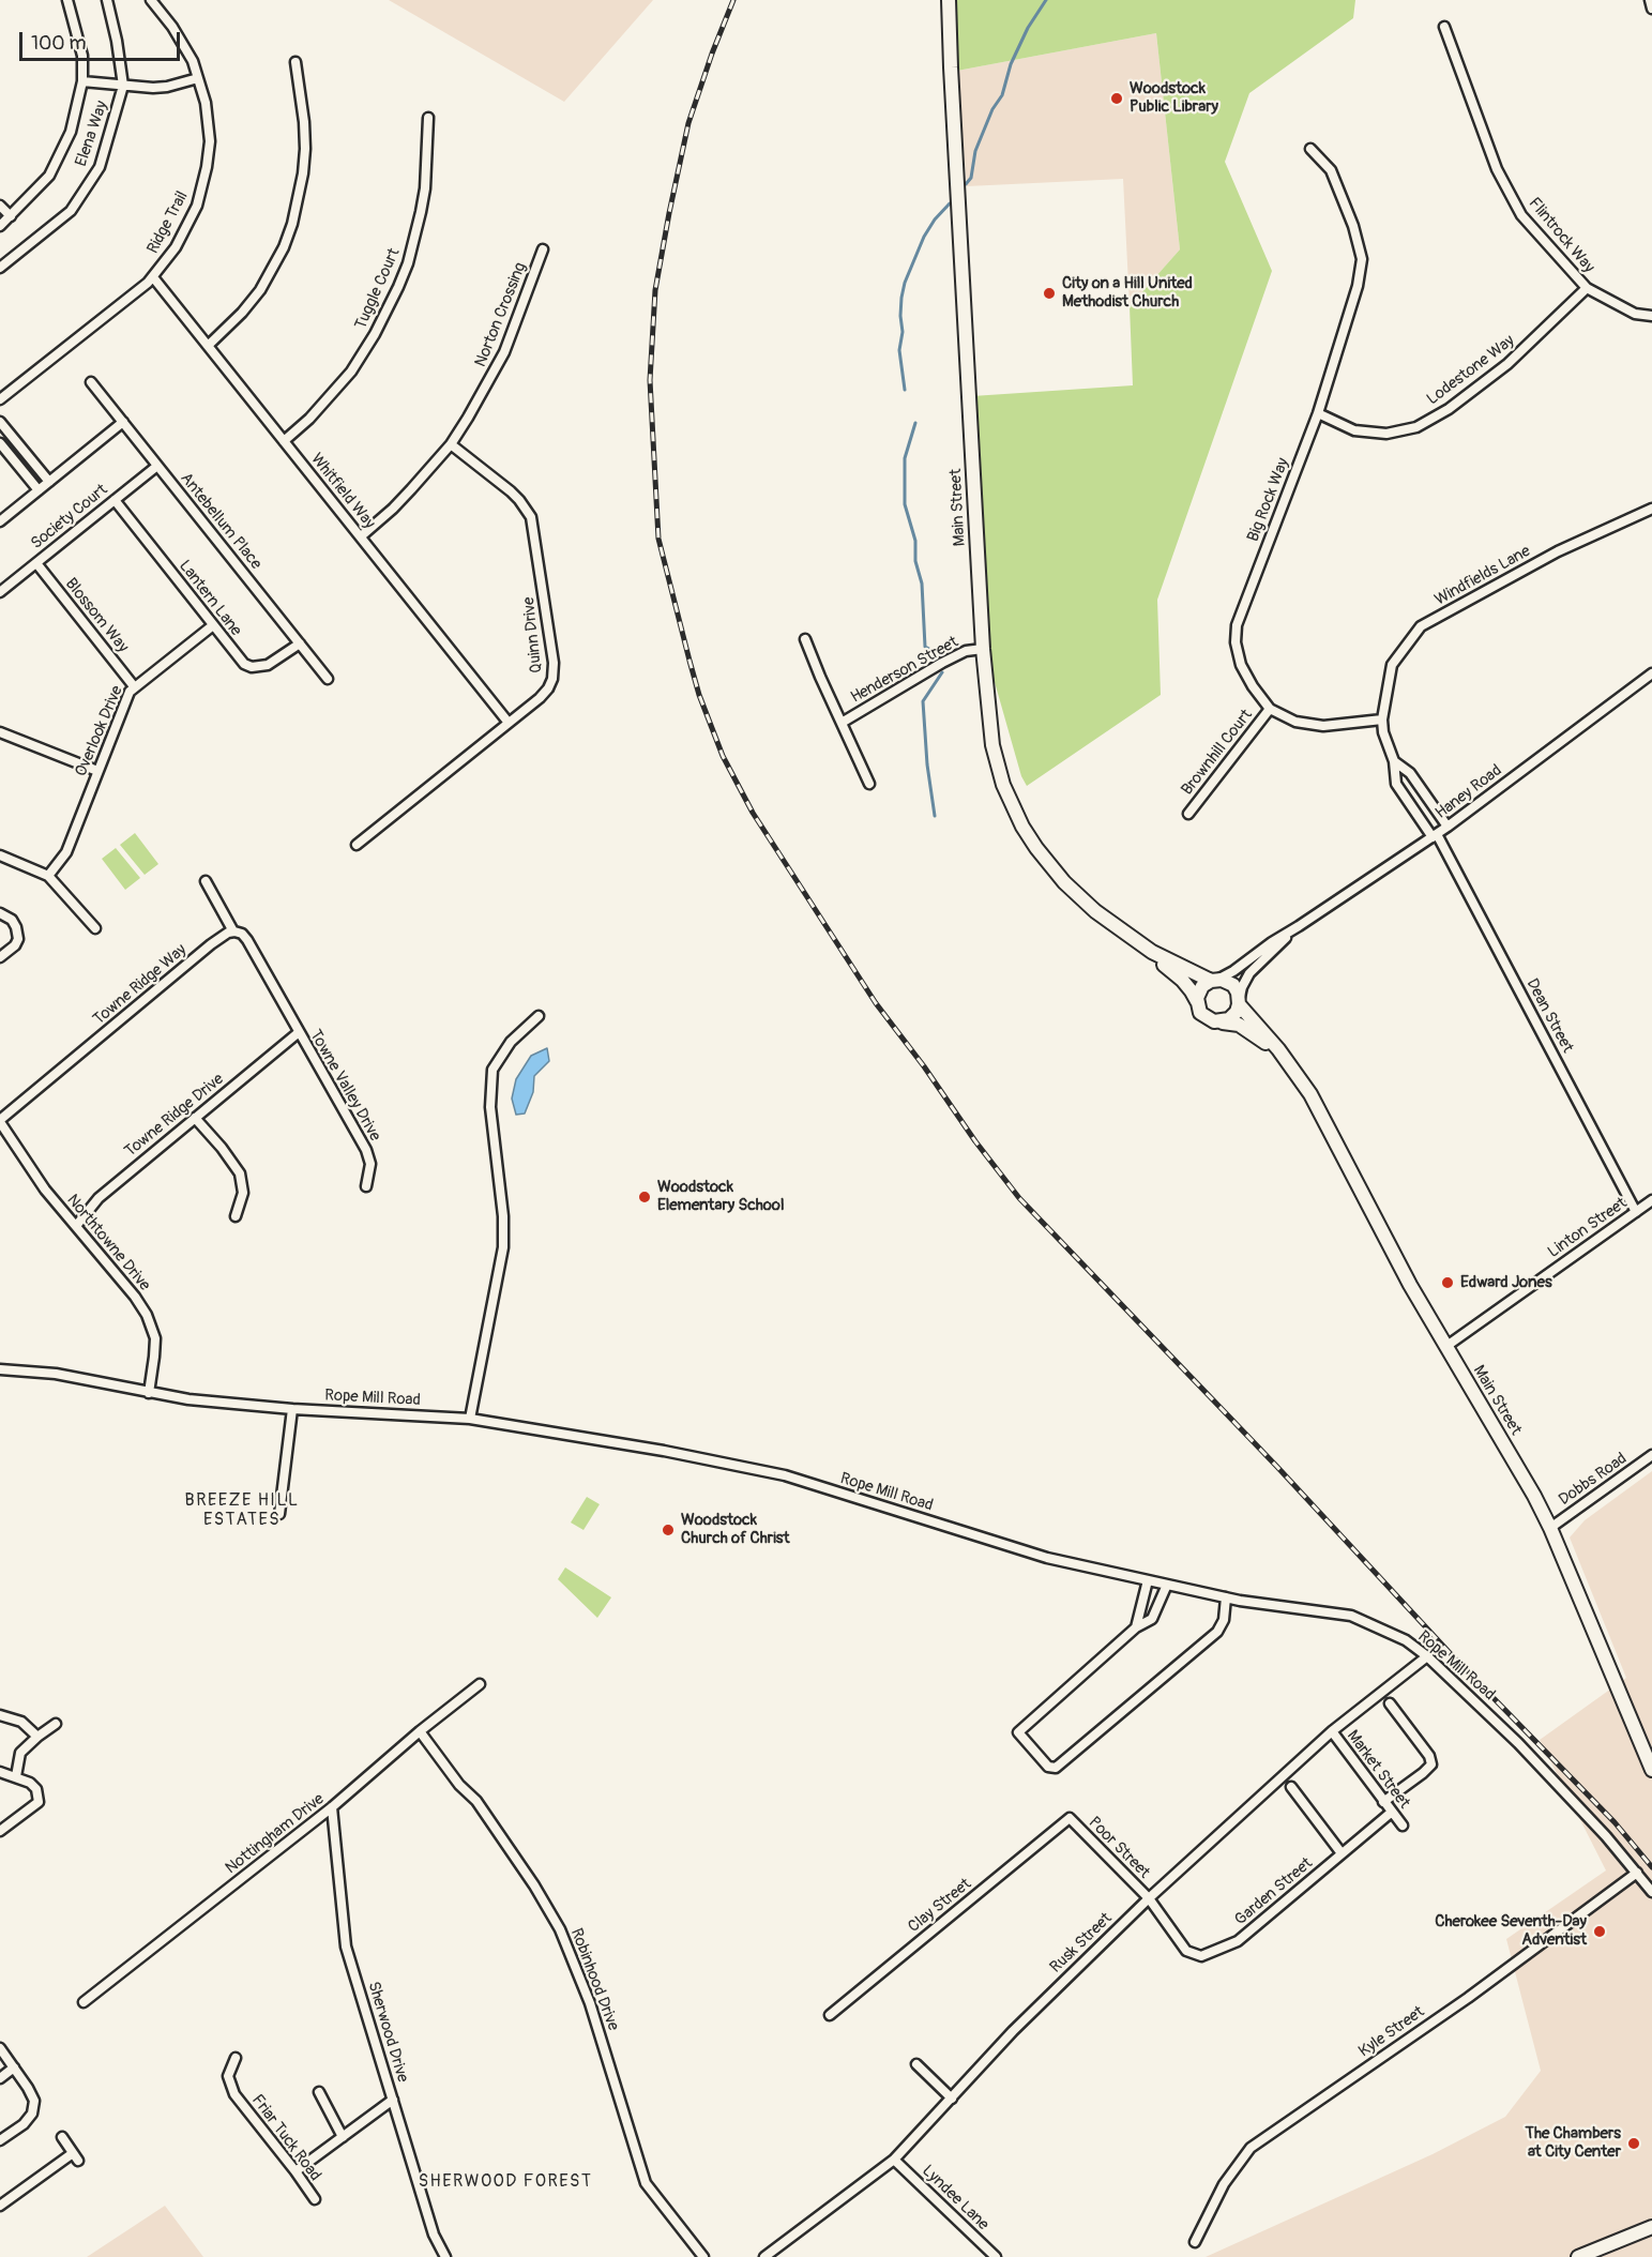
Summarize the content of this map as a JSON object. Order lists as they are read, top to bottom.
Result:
{
  "streets": {
    "main road": ["Main Street"],
    "street": [
      "Elena Way",
      "Ridge Trail",
      "Flintrock Way",
      "Tuggle Court",
      "Norton Crossing",
      "Lodestone Way",
      "Whitfield Way",
      "Big Rock Way",
      "Society Court",
      "Antebellum Place",
      "Windfields Lane",
      "Lantern Lane",
      "Blossom Way",
      "Quinn Drive",
      "Henderson Street",
      "Overlook Drive",
      "Brownhill Court",
      "Haney Road",
      "Towne Ridge Way",
      "Dean Street",
      "Towne Valley Drive",
      "Towne Ridge Drive",
      "Linton Street",
      "Northtowne Drive",
      "Rope Mill Road",
      "Dobbs Road",
      "Market Street",
      "Nottingham Drive",
      "Poor Street",
      "Garden Street",
      "Clay Street",
      "Rusk Street",
      "Robinhood Drive",
      "Sherwood Drive",
      "Kyle Street",
      "Friar Tuck Road",
      "Lyndee Lane"
    ]
  },
  "crossings": [
    ["Elena Way", "Ridge Trail"],
    ["Ridge Trail", "Whitfield Way"],
    ["Flintrock Way", "Lodestone Way"],
    ["Tuggle Court", "Whitfield Way"],
    ["Norton Crossing", "Whitfield Way"],
    ["Norton Crossing", "Quinn Drive"],
    ["Lodestone Way", "Big Rock Way"],
    ["Whitfield Way", "Quinn Drive"],
    ["Big Rock Way", "Windfields Lane"],
    ["Big Rock Way", "Brownhill Court"],
    ["Main Street", "Henderson Street"],
    ["Main Street", "Haney Road"],
    ["Main Street", "Linton Street"],
    ["Main Street", "Dobbs Road"],
    ["Society Court", "Antebellum Place"],
    ["Society Court", "Lantern Lane"],
    ["Society Court", "Blossom Way"],
    ["Antebellum Place", "Lantern Lane"],
    ["Lantern Lane", "Overlook Drive"],
    ["Blossom Way", "Overlook Drive"],
    ["Haney Road", "Dean Street"],
    ["Towne Ridge Way", "Towne Valley Drive"],
    ["Towne Ridge Way", "Northtowne Drive"],
    ["Dean Street", "Linton Street"],
    ["Towne Valley Drive", "Towne Ridge Drive"],
    ["Towne Ridge Drive", "Northtowne Drive"],
    ["Northtowne Drive", "Rope Mill Road"],
    ["Rope Mill Road", "Rusk Street"],
    ["Rope Mill Road", "Kyle Street"],
    ["Market Street", "Garden Street"],
    ["Market Street", "Rusk Street"],
    ["Nottingham Drive", "Robinhood Drive"],
    ["Nottingham Drive", "Sherwood Drive"],
    ["Poor Street", "Garden Street"],
    ["Poor Street", "Clay Street"],
    ["Poor Street", "Rusk Street"],
    ["Garden Street", "Rusk Street"],
    ["Rusk Street", "Lyndee Lane"]
  ],
  "districts": ["BREEZE HILL ESTATES", "SHERWOOD FOREST"],
  "places": [
    "Woodstock Public Library",
    "City on a Hill United Methodist Church",
    "Woodstock Elementary School",
    "Edward Jones",
    "Woodstock Church of Christ",
    "Cherokee Seventh-Day Adventist",
    "The Chambers at City Center"
  ],
  "scale_bar": "100 m"
}
